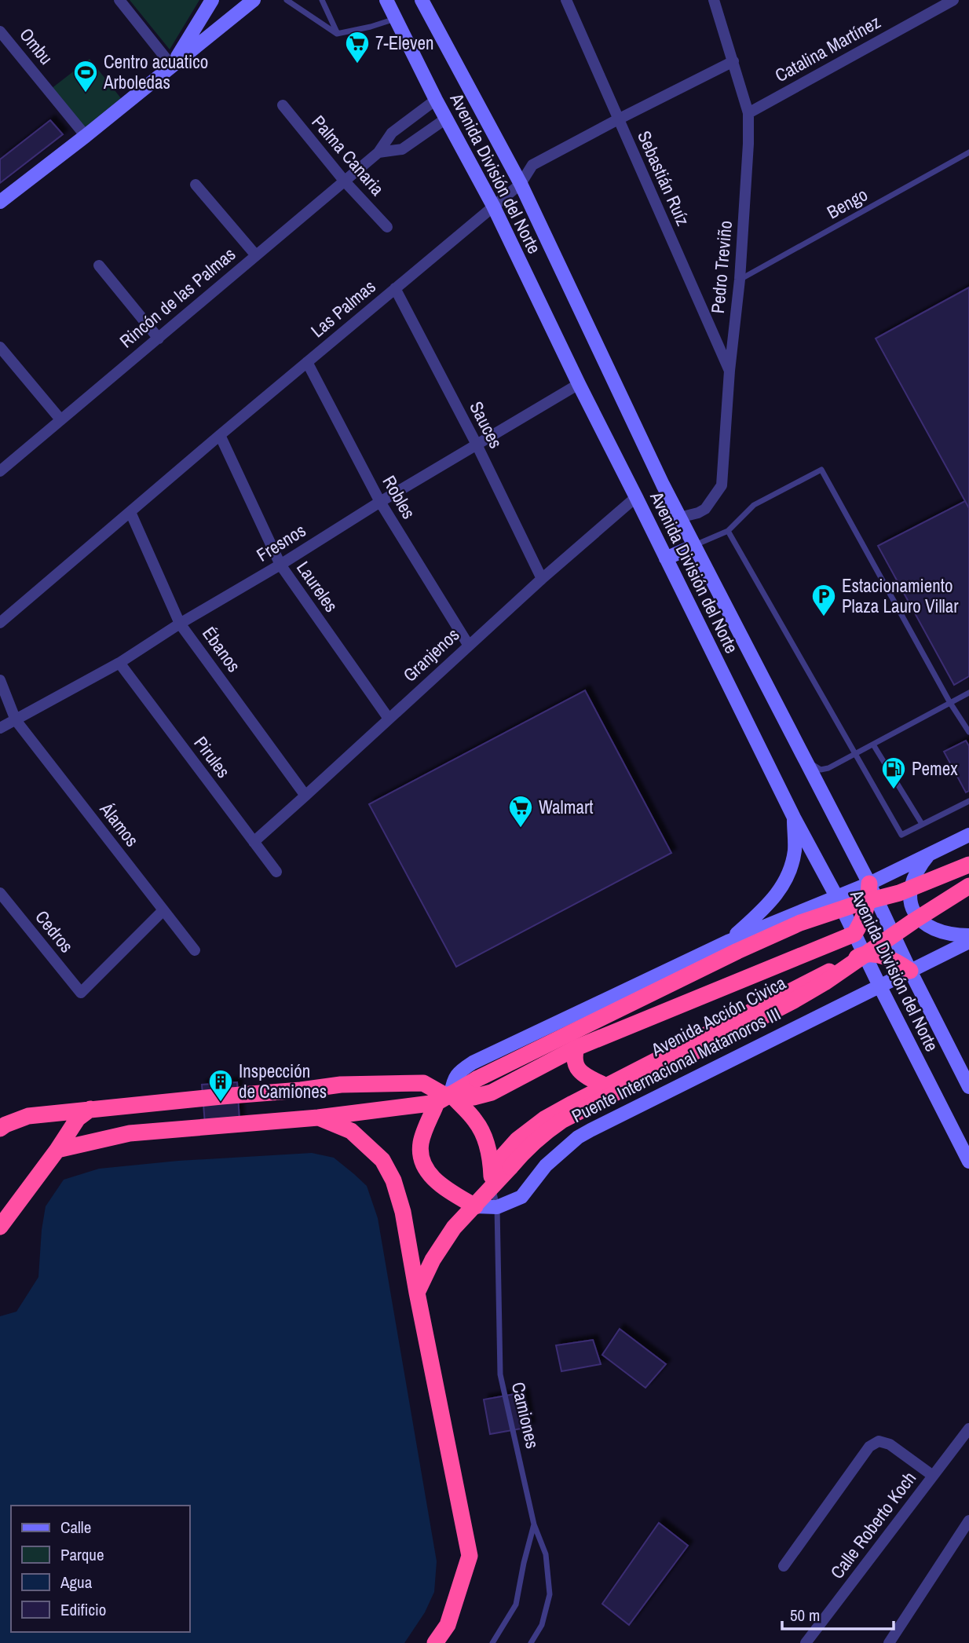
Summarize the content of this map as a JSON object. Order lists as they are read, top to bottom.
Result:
{
  "streets": {
    "highway": ["Avenida Acción Civica"],
    "main road": ["Avenida División del Norte", "Puente Internacional Matamoros III"],
    "street": [
      "Ombu",
      "Catalina Martínez",
      "Palma Canaria",
      "Sebastián Ruíz",
      "Pedro Treviño",
      "Rincón de las Palmas",
      "Las Palmas",
      "Sauces",
      "Robles",
      "Fresnos",
      "Laureles",
      "Ébanos",
      "Granjenos",
      "Pirules",
      "Álamos",
      "Cedros",
      "Calle Roberto Koch"
    ],
    "lane": ["Bengo", "Camiones"]
  },
  "crossings": [
    ["Catalina Martínez", "Pedro Treviño"],
    ["Palma Canaria", "Rincón de las Palmas"],
    ["Avenida División del Norte", "Pedro Treviño"],
    ["Avenida División del Norte", "Rincón de las Palmas"],
    ["Avenida División del Norte", "Las Palmas"],
    ["Avenida División del Norte", "Fresnos"],
    ["Avenida División del Norte", "Granjenos"],
    ["Avenida División del Norte", "Puente Internacional Matamoros III"],
    ["Sebastián Ruíz", "Pedro Treviño"],
    ["Sebastián Ruíz", "Las Palmas"],
    ["Bengo", "Pedro Treviño"],
    ["Pedro Treviño", "Las Palmas"],
    ["Las Palmas", "Sauces"],
    ["Las Palmas", "Robles"],
    ["Las Palmas", "Laureles"],
    ["Las Palmas", "Ébanos"],
    ["Sauces", "Fresnos"],
    ["Sauces", "Granjenos"],
    ["Robles", "Fresnos"],
    ["Robles", "Granjenos"],
    ["Fresnos", "Laureles"],
    ["Fresnos", "Ébanos"],
    ["Fresnos", "Pirules"],
    ["Fresnos", "Álamos"],
    ["Laureles", "Granjenos"],
    ["Ébanos", "Granjenos"],
    ["Granjenos", "Pirules"],
    ["Álamos", "Cedros"],
    ["Avenida Acción Civica", "Camiones"],
    ["Puente Internacional Matamoros III", "Camiones"]
  ],
  "places": {
    "supermarket": ["7-Eleven", "Walmart"],
    "sports": ["Centro acuatico Arboledas"],
    "parking": ["Estacionamiento Plaza Lauro Villar"],
    "fuel station": ["Pemex"],
    "building": ["Inspección de Camiones"]
  },
  "legend": [
    "Calle",
    "Parque",
    "Agua",
    "Edificio"
  ],
  "scale_bar": "50 m"
}
